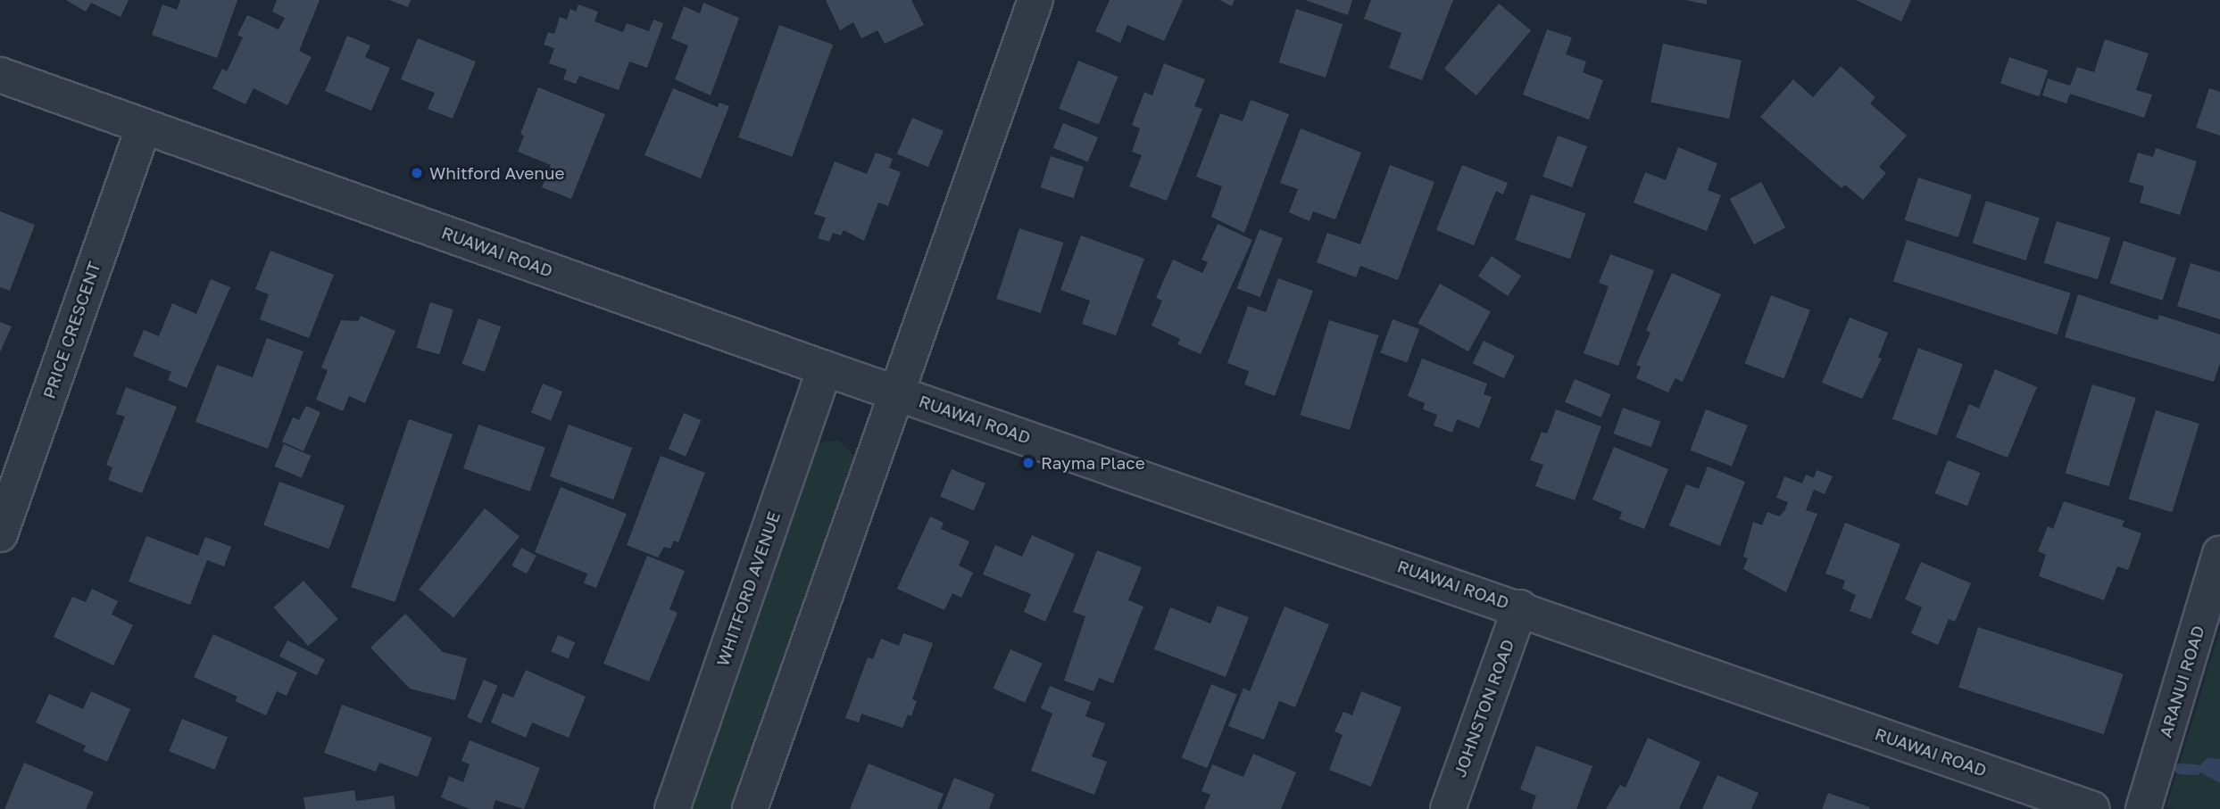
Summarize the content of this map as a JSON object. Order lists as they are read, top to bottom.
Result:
{
  "streets": {
    "street": [
      "RUAWAI ROAD",
      "PRICE CRESCENT",
      "WHITFORD AVENUE",
      "ARANUI ROAD",
      "JOHNSTON ROAD"
    ]
  },
  "crossings": [
    ["RUAWAI ROAD", "PRICE CRESCENT"],
    ["RUAWAI ROAD", "WHITFORD AVENUE"],
    ["RUAWAI ROAD", "JOHNSTON ROAD"]
  ],
  "places": ["Whitford Avenue", "Rayma Place"]
}
